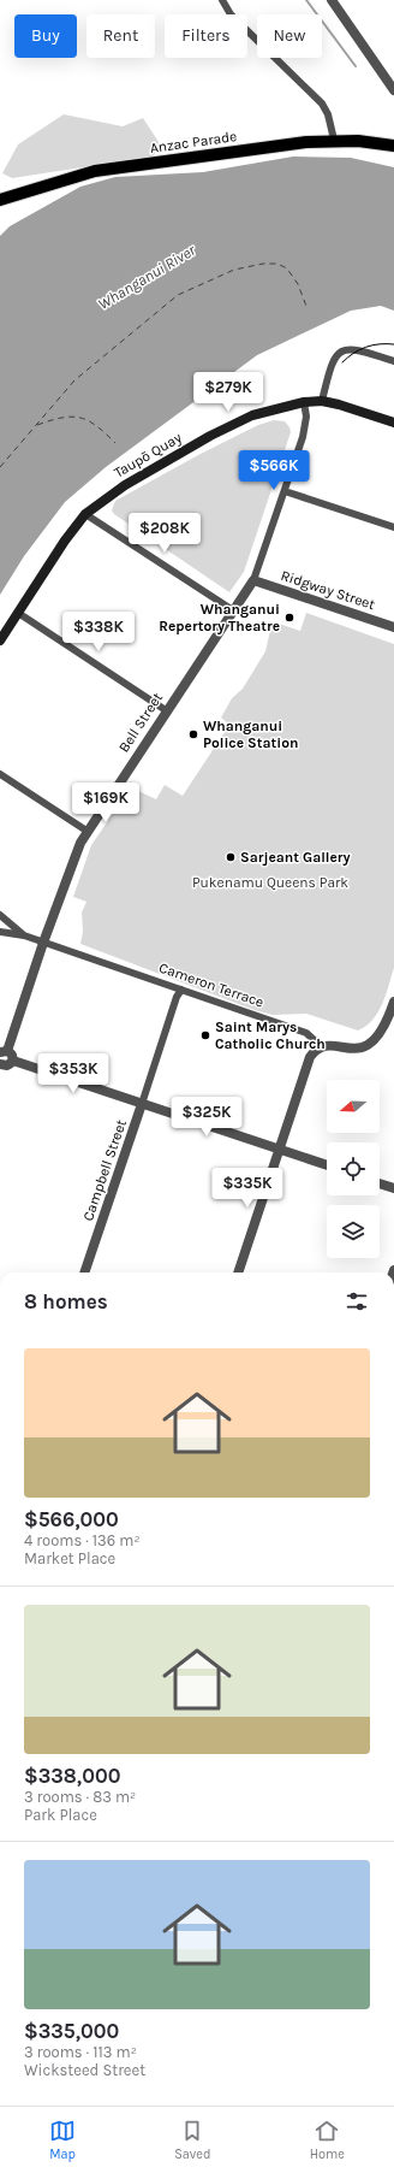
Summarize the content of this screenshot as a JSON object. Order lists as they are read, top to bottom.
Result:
{
  "streets": {
    "main road": ["Anzac Parade", "Taupō Quay"],
    "street": [
      "Ridgway Street",
      "Bell Street",
      "Cameron Terrace",
      "Campbell Street"
    ]
  },
  "crossings": [
    ["Ridgway Street", "Bell Street"],
    ["Bell Street", "Cameron Terrace"],
    ["Cameron Terrace", "Campbell Street"]
  ],
  "water": ["Whanganui River"],
  "parks": ["Pukenamu Queens Park"],
  "places": [
    "Whanganui Repertory Theatre",
    "Whanganui Police Station",
    "Sarjeant Gallery",
    "Saint Marys Catholic Church"
  ],
  "north": "left",
  "page": {
    "chip": [
      "Buy",
      "Rent",
      "Filters",
      "New"
    ],
    "price": [
      "$279K",
      "$566K",
      "$208K",
      "$338K",
      "$169K",
      "$353K",
      "$325K",
      "$335K"
    ],
    "heading": "8 homes",
    "list": [
      {
        "name": "$566,000",
        "note": "4 rooms · 136 m² · Market Place"
      },
      {
        "name": "$338,000",
        "note": "3 rooms · 83 m² · Park Place"
      },
      {
        "name": "$335,000",
        "note": "3 rooms · 113 m² · Wicksteed Street"
      }
    ],
    "tabs": ["Map", "Saved", "Home"]
  }
}
